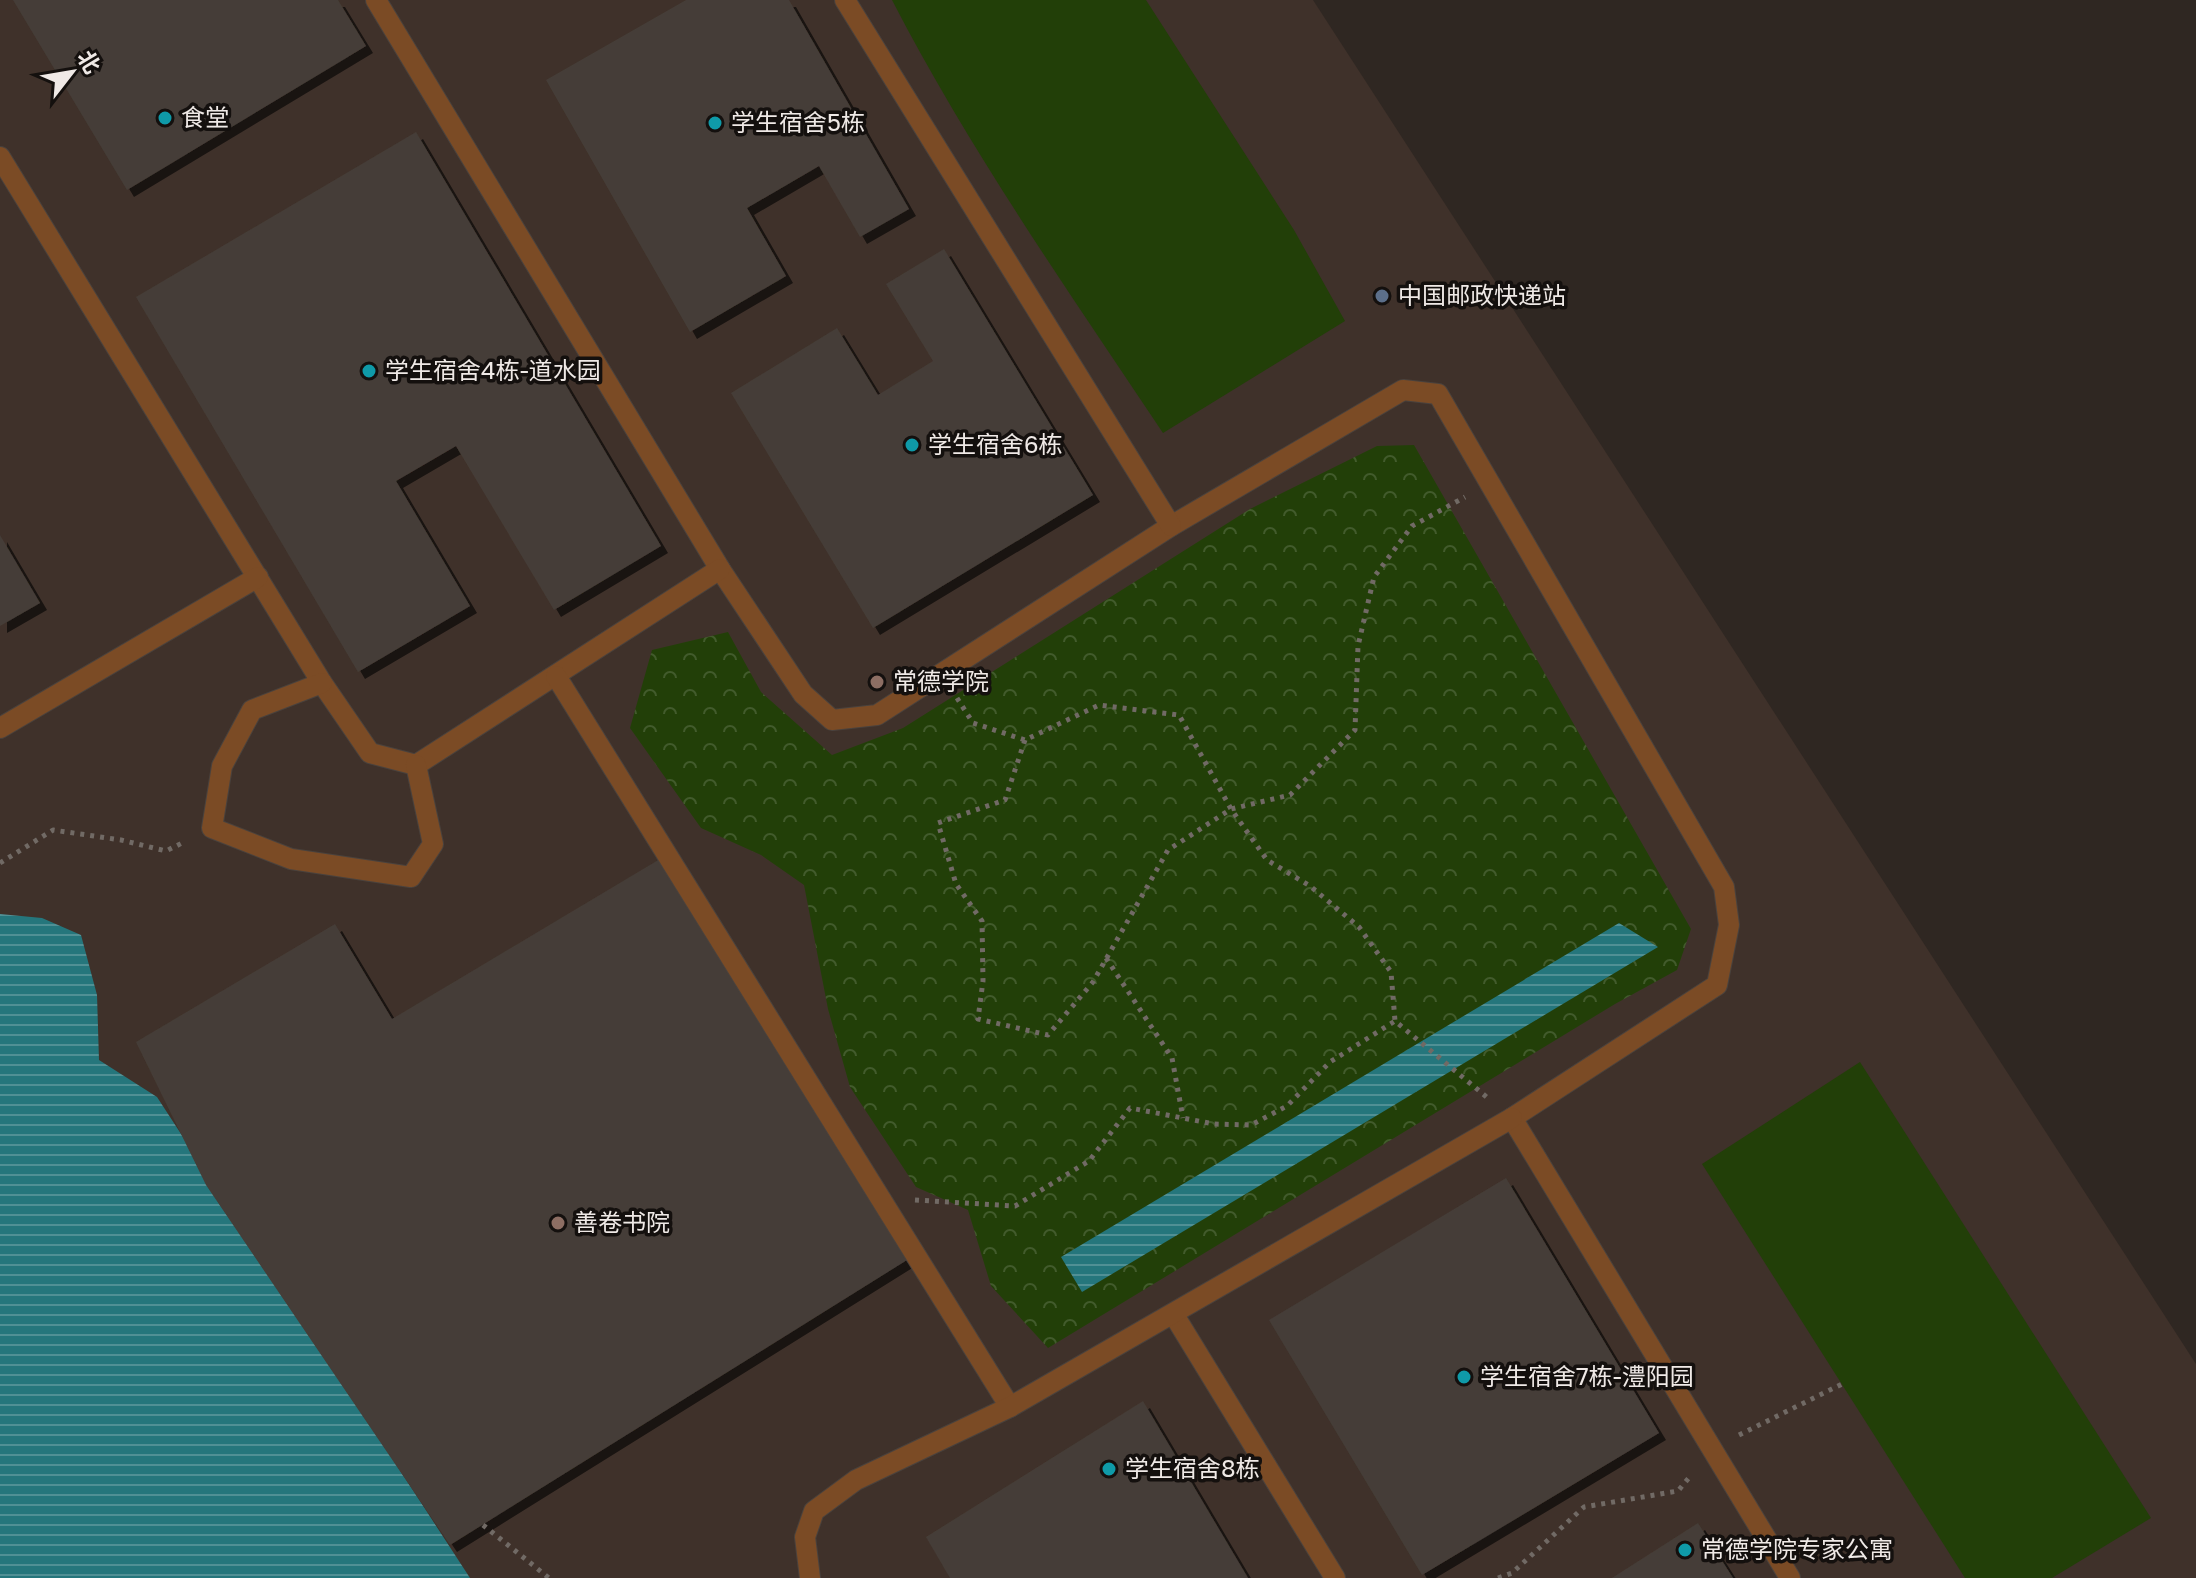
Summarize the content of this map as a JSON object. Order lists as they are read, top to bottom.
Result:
{
  "places": [
    "食堂",
    "学生宿舍5栋",
    "中国邮政快递站",
    "学生宿舍4栋-道水园",
    "学生宿舍6栋",
    "常德学院",
    "善卷书院",
    "学生宿舍7栋-澧阳园",
    "学生宿舍8栋",
    "常德学院专家公寓"
  ],
  "north": "top right"
}
